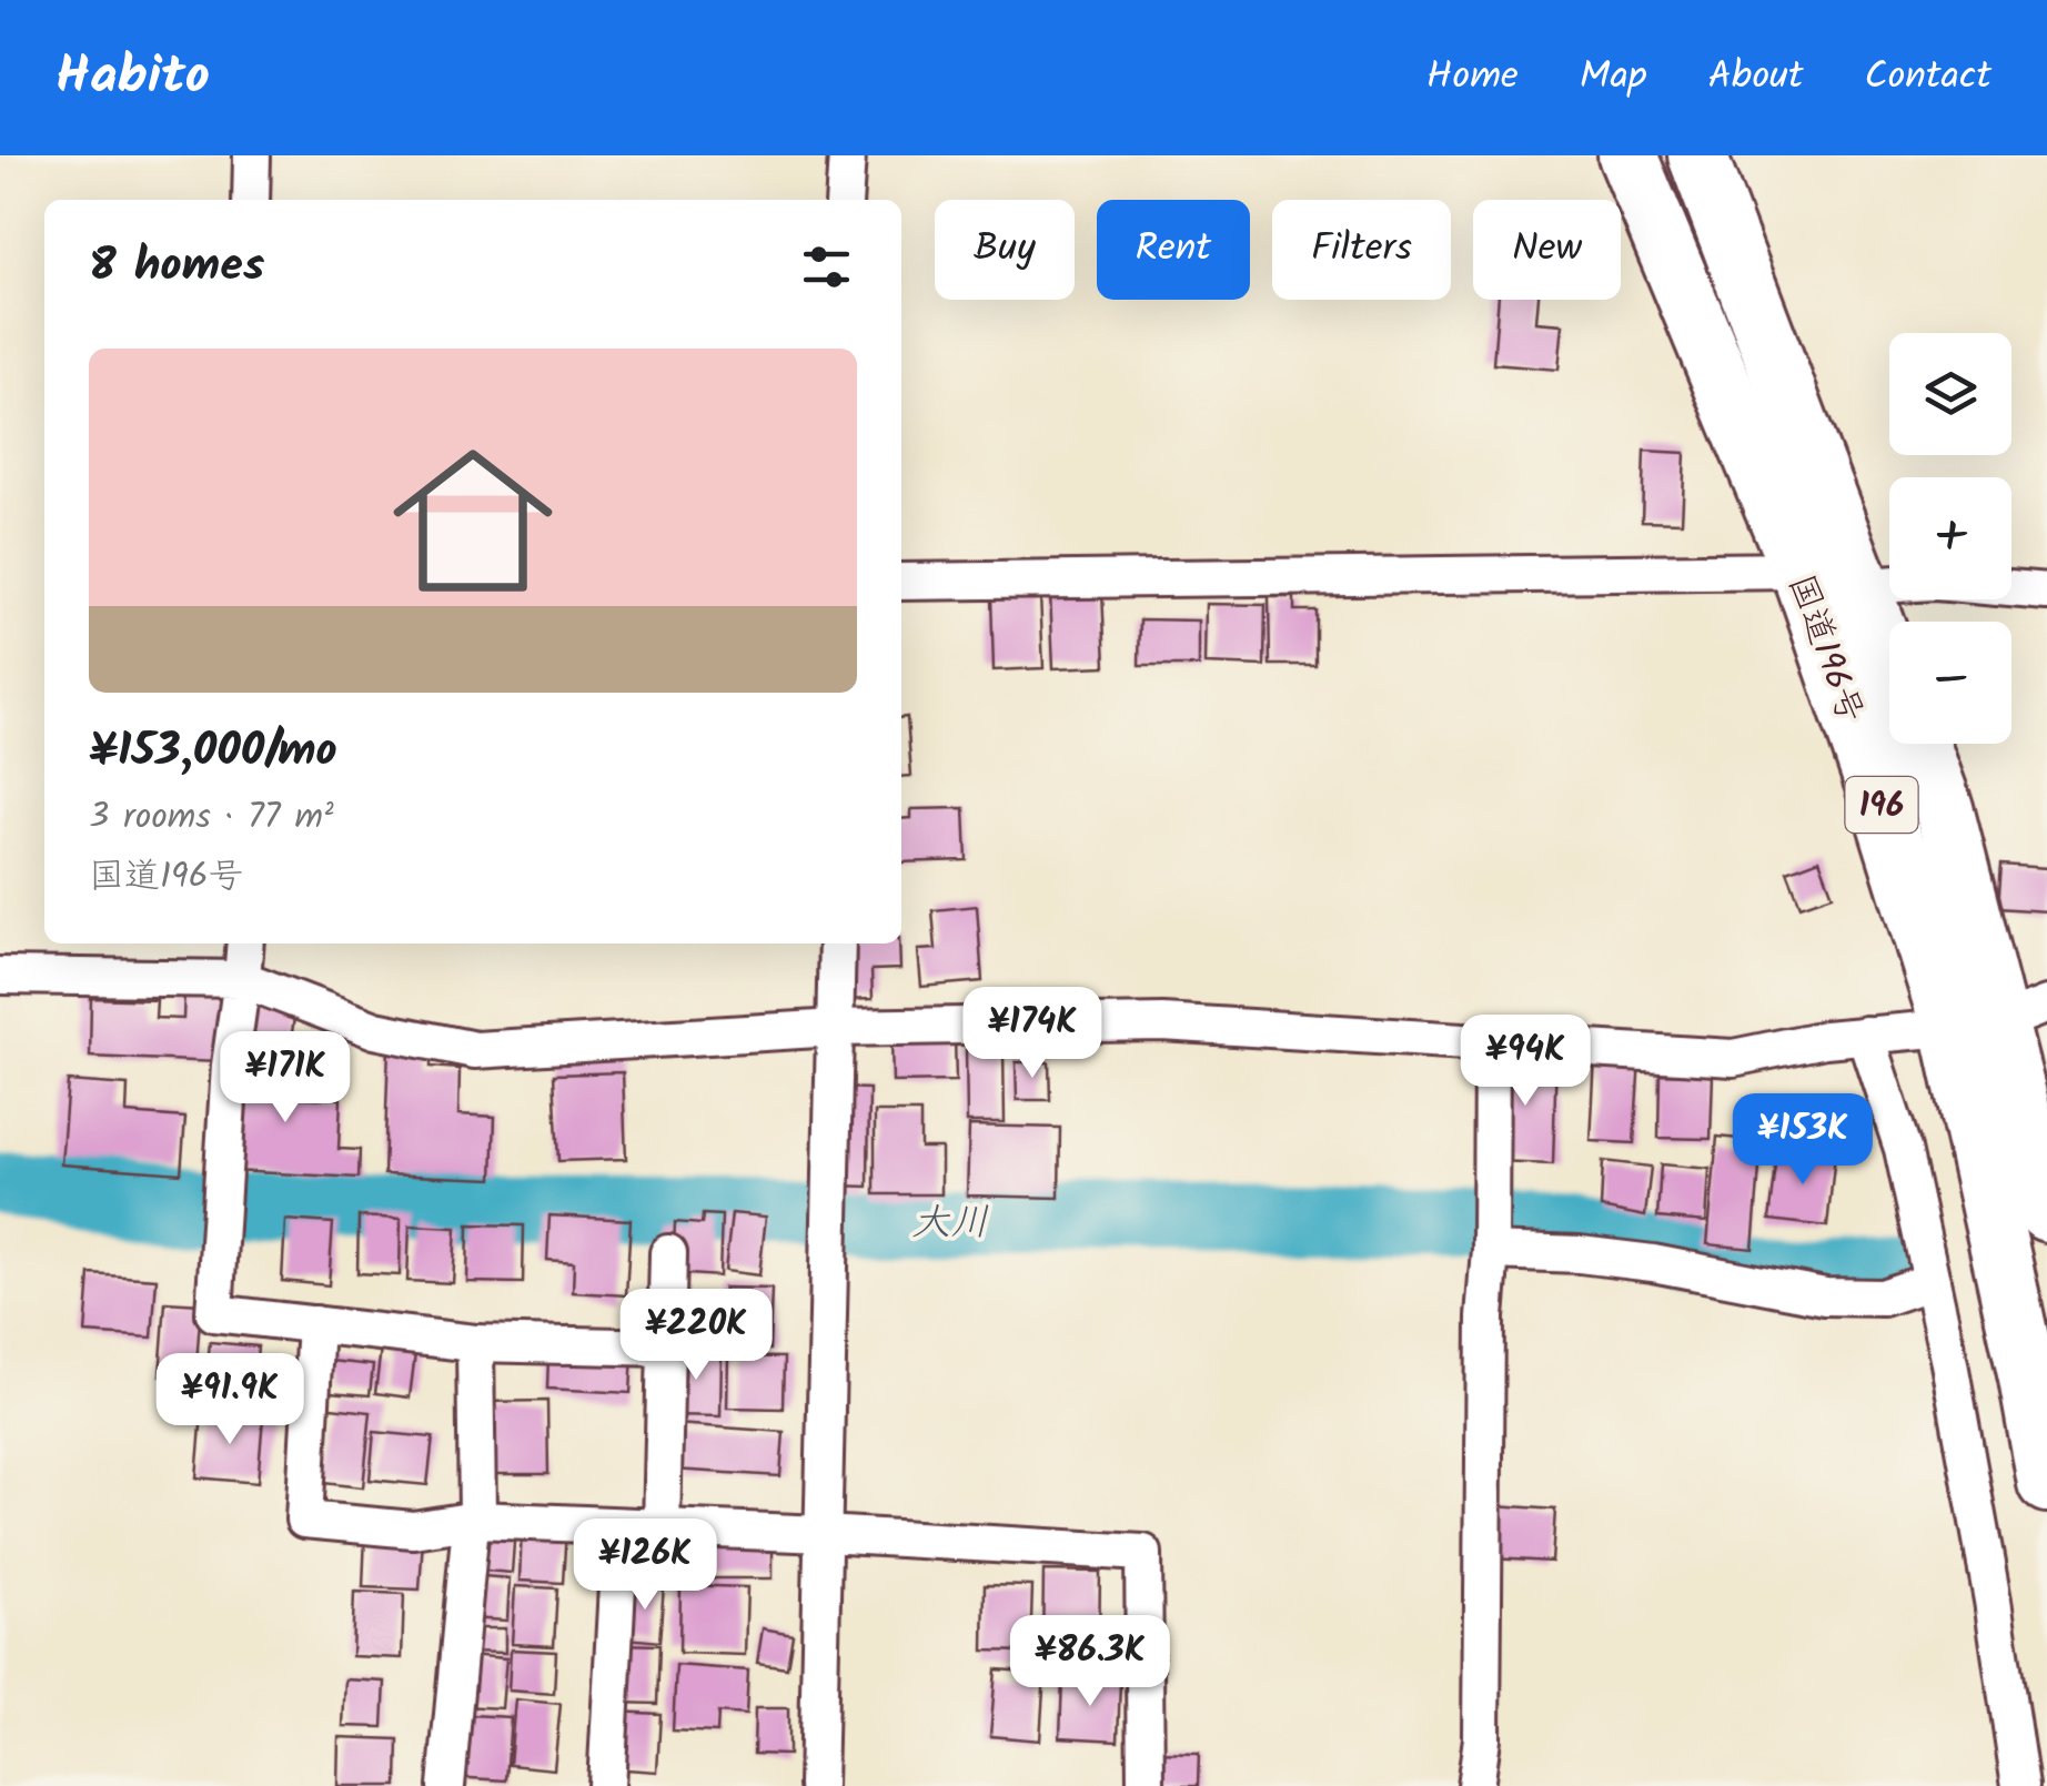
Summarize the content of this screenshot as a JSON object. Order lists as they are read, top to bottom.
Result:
{
  "streets": {
    "highway": ["国道196号", "196"]
  },
  "water": ["大川"],
  "page": {
    "header": "Habito",
    "nav": [
      "Home",
      "Map",
      "About",
      "Contact"
    ],
    "chip": [
      "Buy",
      "Rent",
      "Filters",
      "New"
    ],
    "heading": "8 homes",
    "map_buttons": ["+", "−"],
    "list": [
      {
        "name": "¥153,000/mo",
        "note": "3 rooms · 77 m² · 国道196号"
      }
    ],
    "price": [
      "¥174K",
      "¥94K",
      "¥171K",
      "¥153K",
      "¥220K",
      "¥91.9K",
      "¥126K",
      "¥86.3K"
    ]
  }
}
